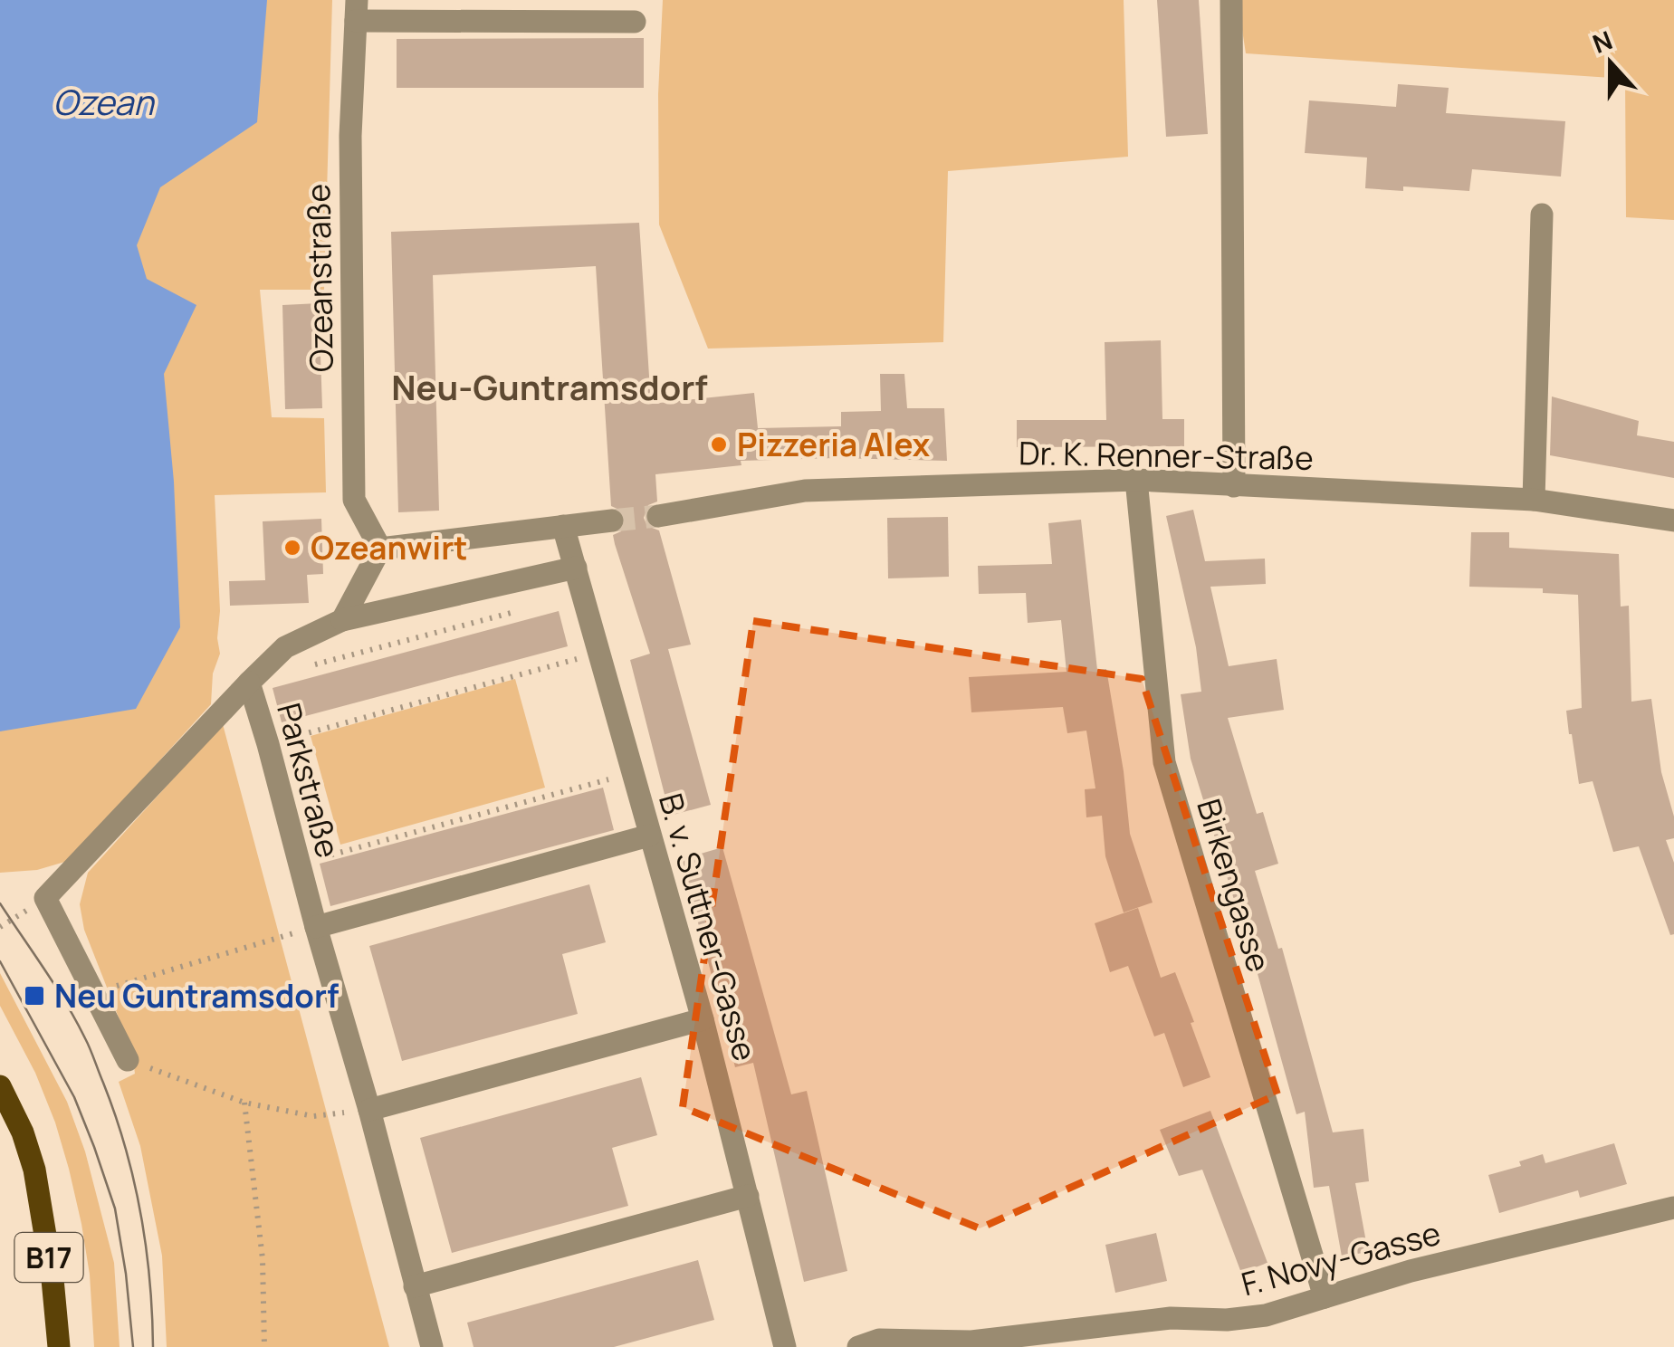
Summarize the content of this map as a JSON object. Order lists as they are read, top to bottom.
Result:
{
  "streets": {
    "main road": ["B17"],
    "street": [
      "Ozeanstraße",
      "Dr. K. Renner-Straße",
      "Parkstraße",
      "Birkengasse",
      "B. v. Suttner-Gasse",
      "F. Novy-Gasse"
    ]
  },
  "crossings": [
    ["Dr. K. Renner-Straße", "Birkengasse"],
    ["Parkstraße", "B. v. Suttner-Gasse"],
    ["Birkengasse", "F. Novy-Gasse"]
  ],
  "districts": ["Neu-Guntramsdorf"],
  "water": ["Ozean"],
  "places": {
    "other": ["Pizzeria Alex", "Ozeanwirt"],
    "transit": ["Neu Guntramsdorf"]
  },
  "north": "top"
}
